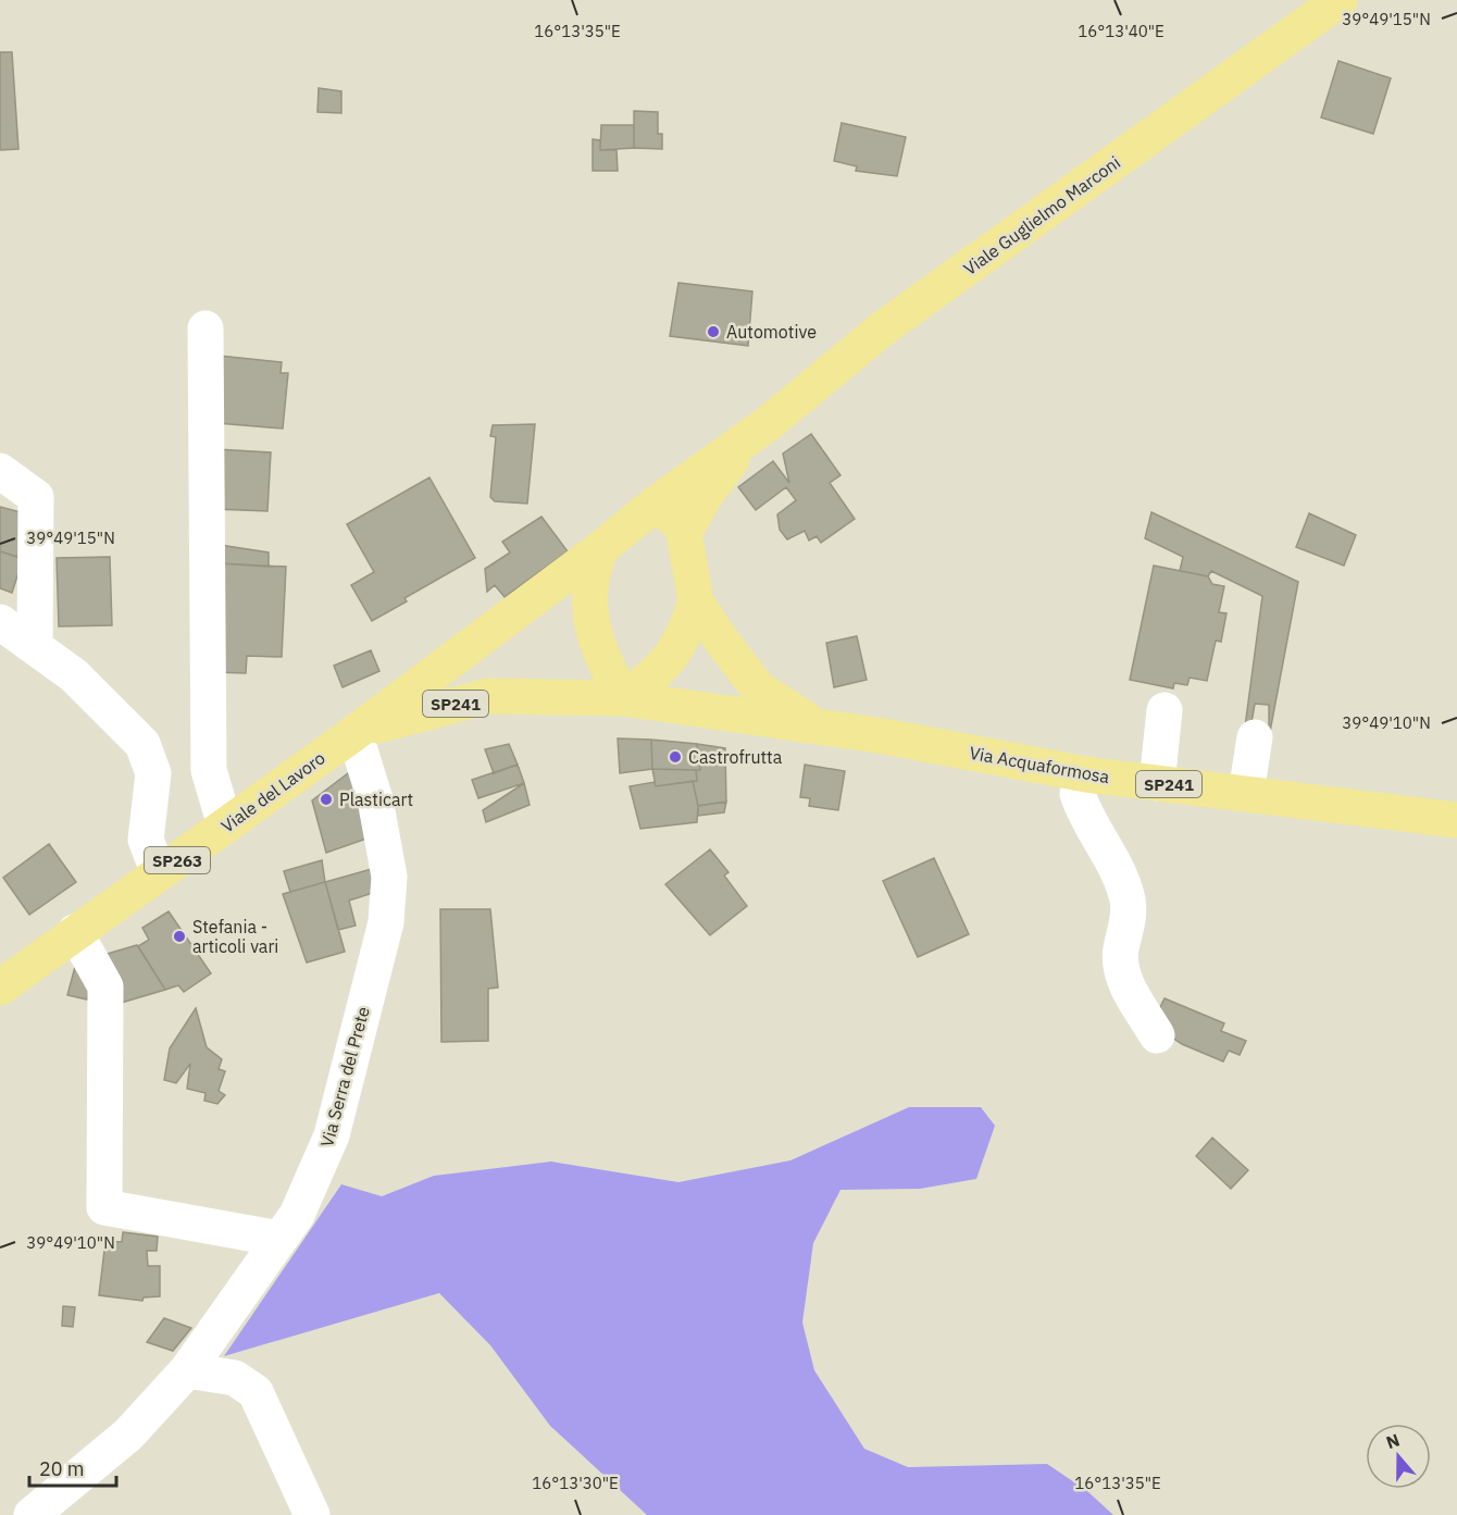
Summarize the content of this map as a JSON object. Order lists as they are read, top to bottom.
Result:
{
  "streets": {
    "main road": [
      "Viale Guglielmo Marconi",
      "SP241",
      "Via Acquaformosa",
      "Viale del Lavoro",
      "SP263"
    ],
    "street": ["Via Serra del Prete"]
  },
  "crossings": [
    ["Viale Guglielmo Marconi", "SP263"],
    ["SP241", "Via Acquaformosa"],
    ["SP241", "Viale del Lavoro"],
    ["SP241", "SP263"],
    ["SP241", "Via Serra del Prete"],
    ["Viale del Lavoro", "SP263"],
    ["Viale del Lavoro", "Via Serra del Prete"],
    ["SP263", "Via Serra del Prete"]
  ],
  "places": [
    "Automotive",
    "Castrofrutta",
    "Plasticart",
    "Stefania - articoli vari"
  ],
  "scale_bar": "20 m",
  "north": "top",
  "coordinates": [
    "39°49'15\"N",
    "16°13'35\"E",
    "16°13'40\"E",
    "39°49'10\"N",
    "16°13'30\"E"
  ]
}
